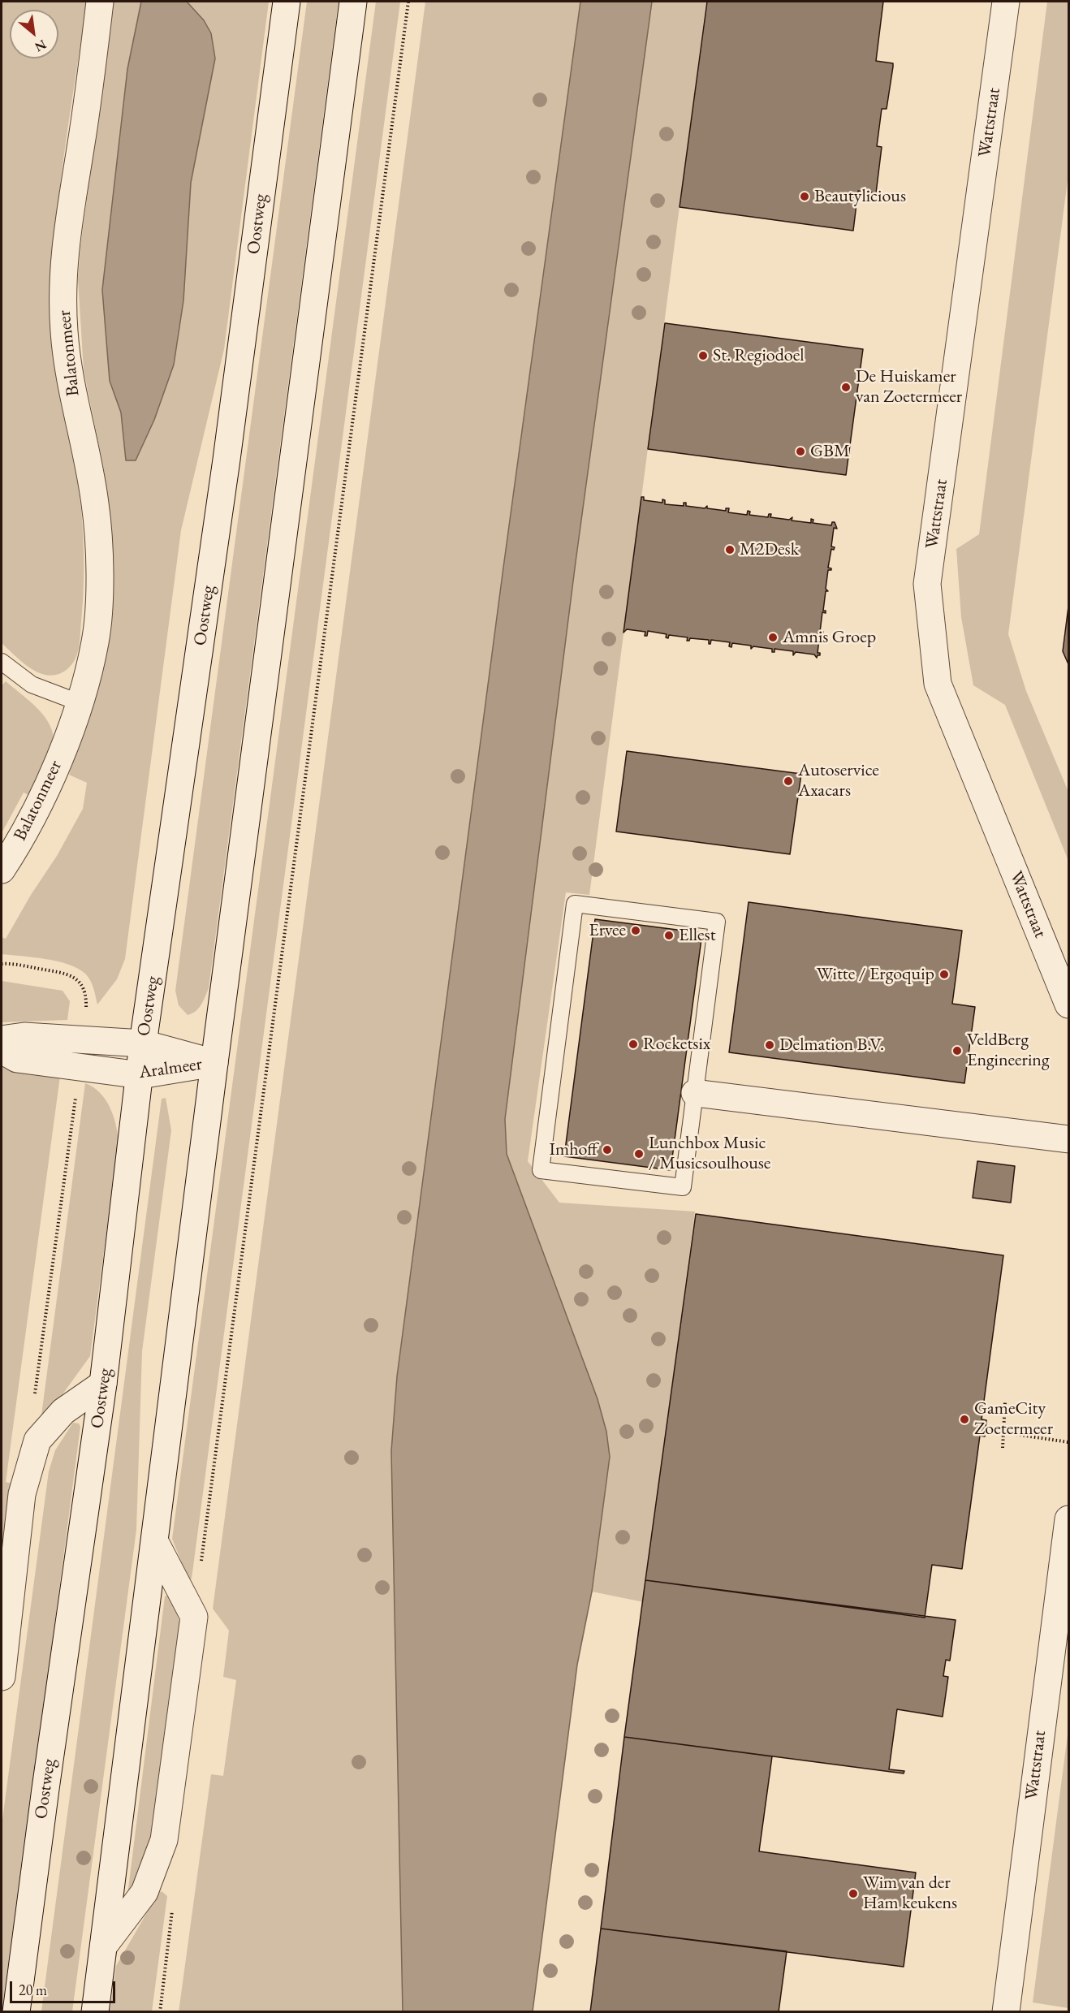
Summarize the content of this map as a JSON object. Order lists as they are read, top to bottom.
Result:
{
  "streets": {
    "main road": [
      "Wattstraat",
      "Oostweg",
      "Balatonmeer",
      "Aralmeer"
    ]
  },
  "crossings": [
    ["Oostweg", "Aralmeer"]
  ],
  "places": [
    "Beautylicious",
    "St. Regiodoel",
    "De Huiskamer van Zoetermeer",
    "GBM",
    "M2Desk",
    "Amnis Groep",
    "Autoservice Axacars",
    "Ervee",
    "Ellest",
    "Witte / Ergoquip",
    "Rocketsix",
    "Delmation B.V.",
    "VeldBerg Engineering",
    "Imhoff",
    "Lunchbox Music / Musicsoulhouse",
    "GameCity Zoetermeer",
    "Wim van der Ham keukens"
  ],
  "scale_bar": "20 m",
  "north": "bottom right"
}
